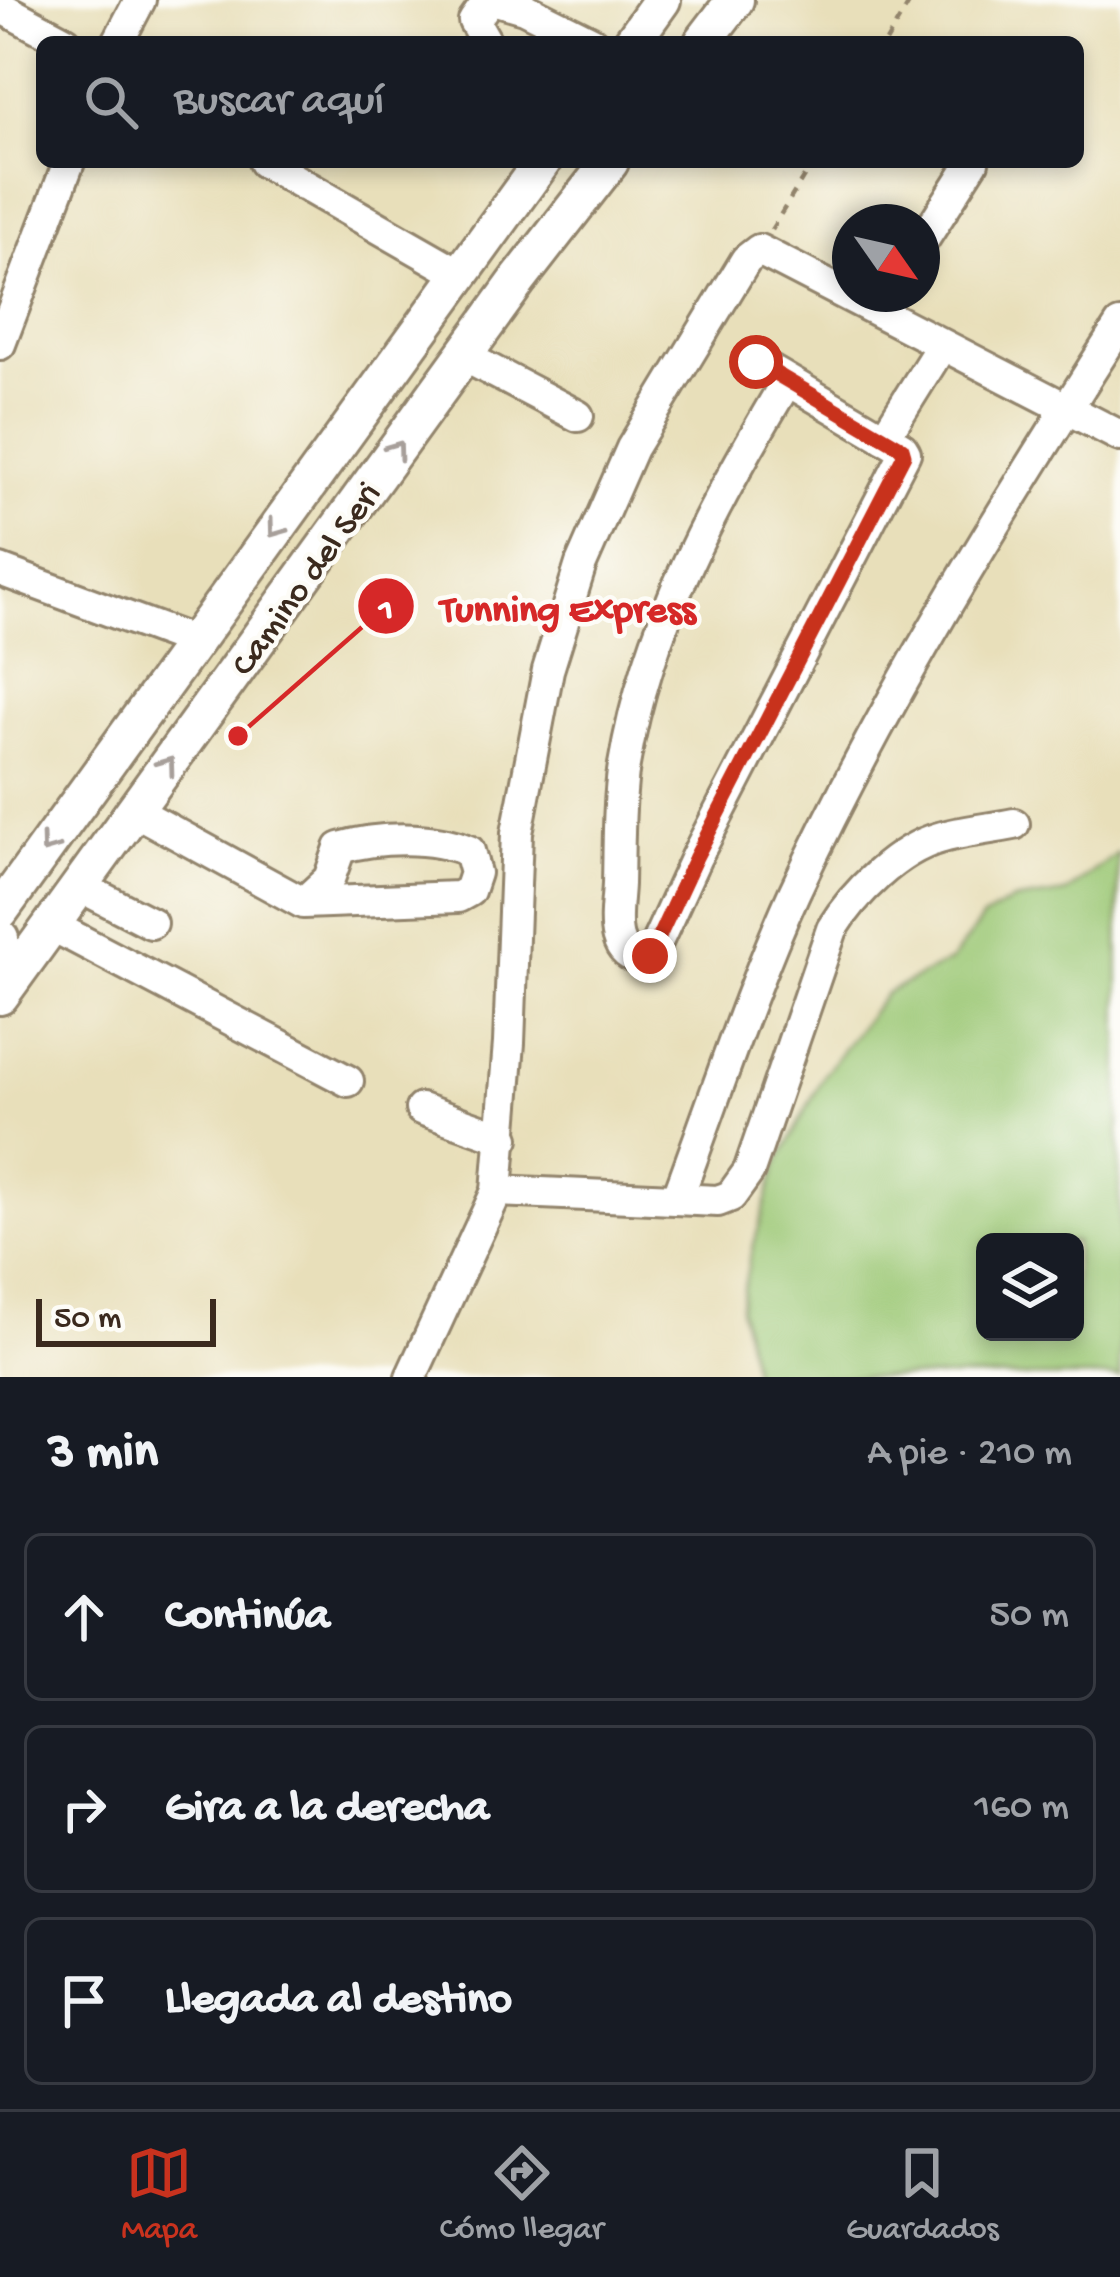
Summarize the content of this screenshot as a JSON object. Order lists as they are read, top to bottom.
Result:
{
  "streets": {
    "main road": ["Camino del Seri"]
  },
  "places": ["Tunning Express"],
  "scale_bar": "50 m",
  "north": "bottom right",
  "page": {
    "search": "Buscar aquí",
    "scale": "50 m",
    "heading": ["3 min", "A pie · 210 m"],
    "list": [
      ["Continúa", "50 m"],
      ["Gira a la derecha", "160 m"],
      "Llegada al destino"
    ],
    "nav": ["Mapa", "Cómo llegar", "Guardados"]
  }
}
